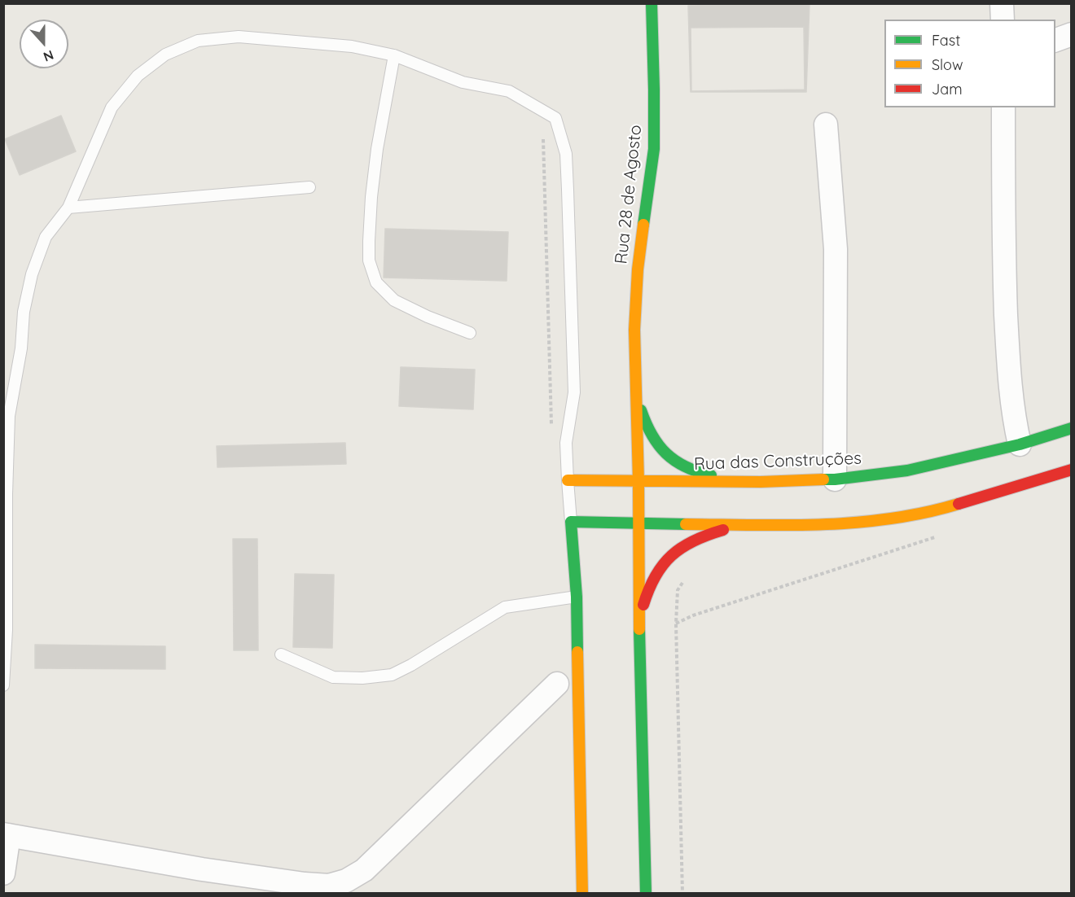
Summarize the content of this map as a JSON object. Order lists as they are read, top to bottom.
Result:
{
  "streets": {
    "main road": ["Rua 28 de Agosto", "Rua das Construções"]
  },
  "legend": ["Fast", "Slow", "Jam"],
  "north": "bottom"
}
